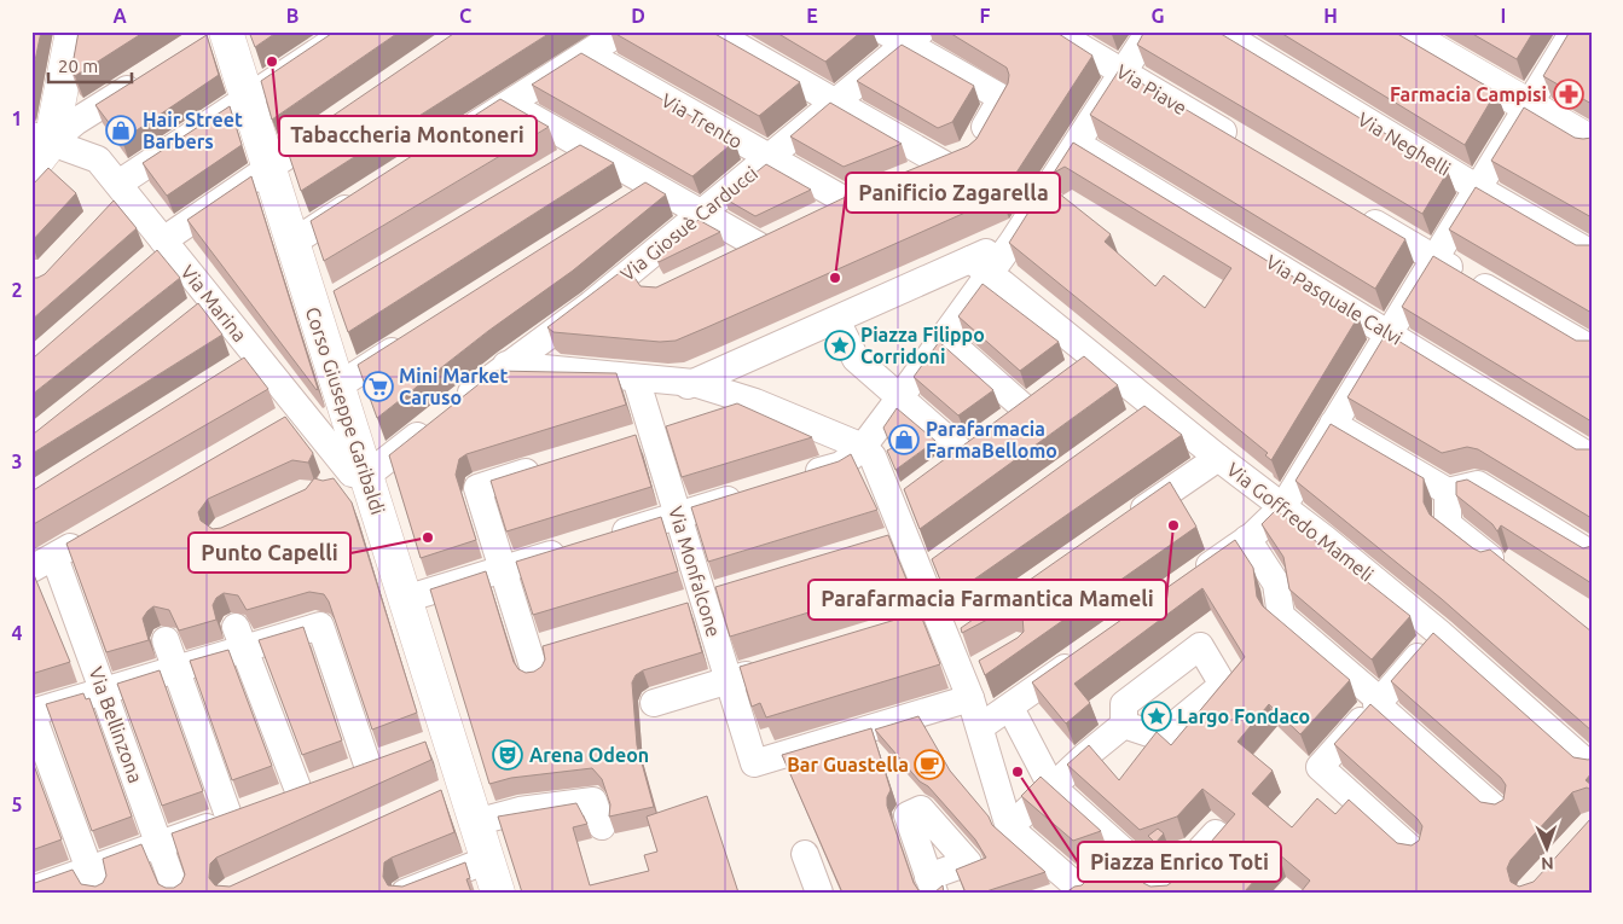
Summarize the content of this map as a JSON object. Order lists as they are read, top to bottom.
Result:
{
  "streets": {
    "street": [
      "Via Piave",
      "Via Trento",
      "Via Neghelli",
      "Via Giosuè Carducci",
      "Via Pasquale Calvi",
      "Via Marina",
      "Corso Giuseppe Garibaldi",
      "Via Goffredo Mameli",
      "Via Monfalcone",
      "Via Bellinzona"
    ]
  },
  "crossings": [
    ["Via Trento", "Via Giosuè Carducci"],
    ["Via Giosuè Carducci", "Via Marina"],
    ["Via Giosuè Carducci", "Corso Giuseppe Garibaldi"],
    ["Via Marina", "Corso Giuseppe Garibaldi"]
  ],
  "places": {
    "other": [
      "Tabaccheria Montoneri",
      "Panificio Zagarella",
      "Parafarmacia Farmantica Mameli",
      "Punto Capelli",
      "Piazza Enrico Toti"
    ],
    "pharmacy": ["Farmacia Campisi"],
    "shop": ["Hair Street Barbers", "Parafarmacia FarmaBellomo"],
    "place": ["Piazza Filippo Corridoni", "Largo Fondaco"],
    "supermarket": ["Mini Market Caruso"],
    "theatre": ["Arena Odeon"],
    "cafe": ["Bar Guastella"]
  },
  "scale_bar": "20 m",
  "north": "bottom",
  "grid": {
    "columns": [
      "A",
      "B",
      "C",
      "D",
      "E",
      "F",
      "G",
      "H",
      "I"
    ],
    "rows": [
      "1",
      "2",
      "3",
      "4",
      "5"
    ]
  }
}
